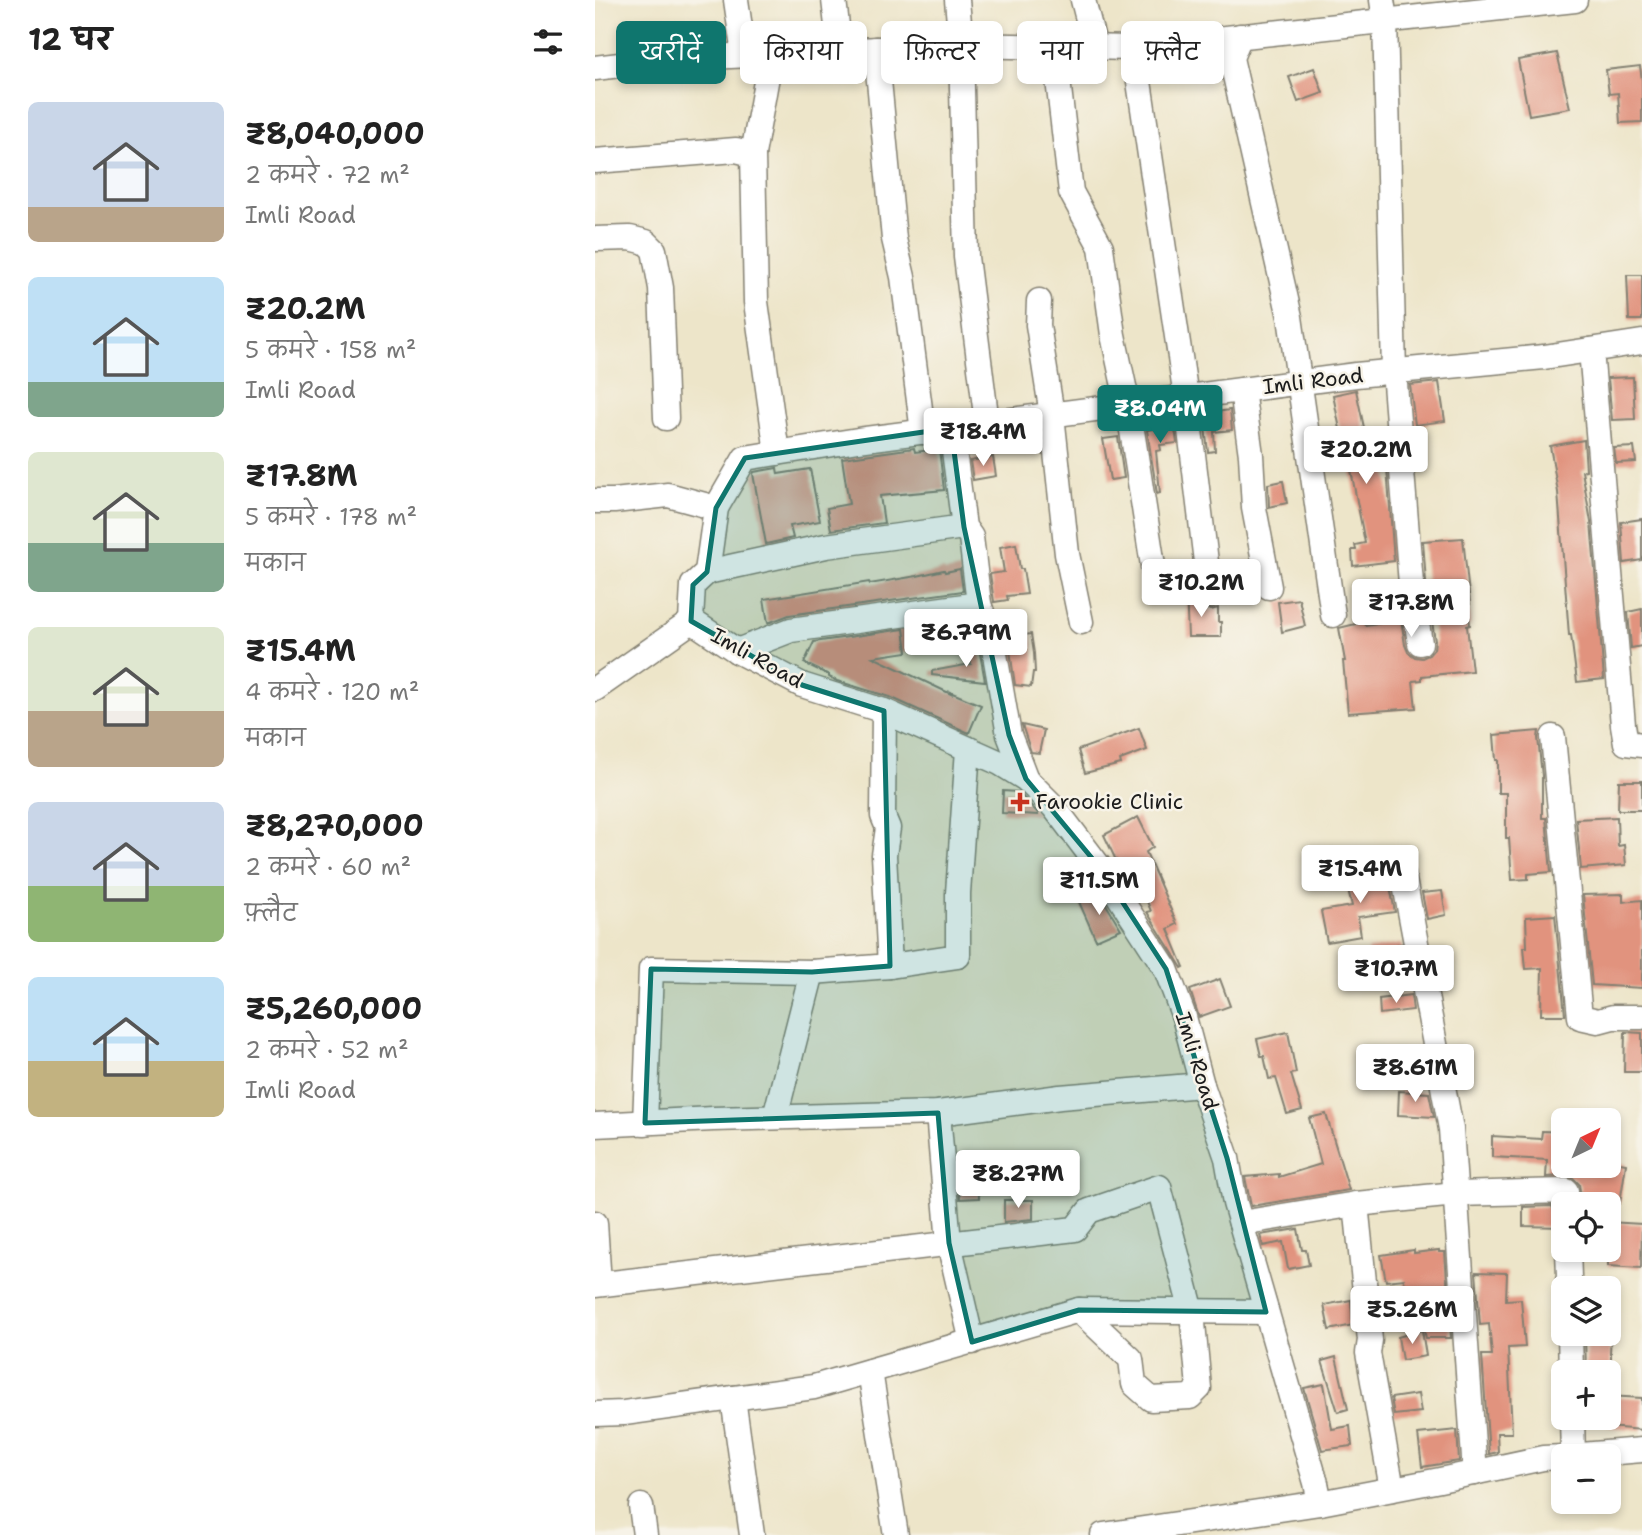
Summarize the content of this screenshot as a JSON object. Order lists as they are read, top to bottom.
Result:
{
  "streets": {
    "street": ["Imli Road"]
  },
  "places": {
    "health": ["Farookie Clinic"]
  },
  "north": "top right",
  "page": {
    "heading": "12 घर",
    "chip": [
      "खरीदें",
      "किराया",
      "फ़िल्टर",
      "नया",
      "फ़्लैट"
    ],
    "list": [
      {
        "name": "₹8,040,000",
        "note": "2 कमरे · 72 m² · Imli Road"
      },
      {
        "name": "₹20.2M",
        "note": "5 कमरे · 158 m² · Imli Road"
      },
      {
        "name": "₹17.8M",
        "note": "5 कमरे · 178 m² · मकान"
      },
      {
        "name": "₹15.4M",
        "note": "4 कमरे · 120 m² · मकान"
      },
      {
        "name": "₹8,270,000",
        "note": "2 कमरे · 60 m² · फ़्लैट"
      },
      {
        "name": "₹5,260,000",
        "note": "2 कमरे · 52 m² · Imli Road"
      }
    ],
    "price": [
      "₹8.04M",
      "₹18.4M",
      "₹20.2M",
      "₹10.2M",
      "₹17.8M",
      "₹6.79M",
      "₹15.4M",
      "₹11.5M",
      "₹10.7M",
      "₹8.61M",
      "₹8.27M",
      "₹5.26M"
    ],
    "map_buttons": ["+", "−"]
  }
}
